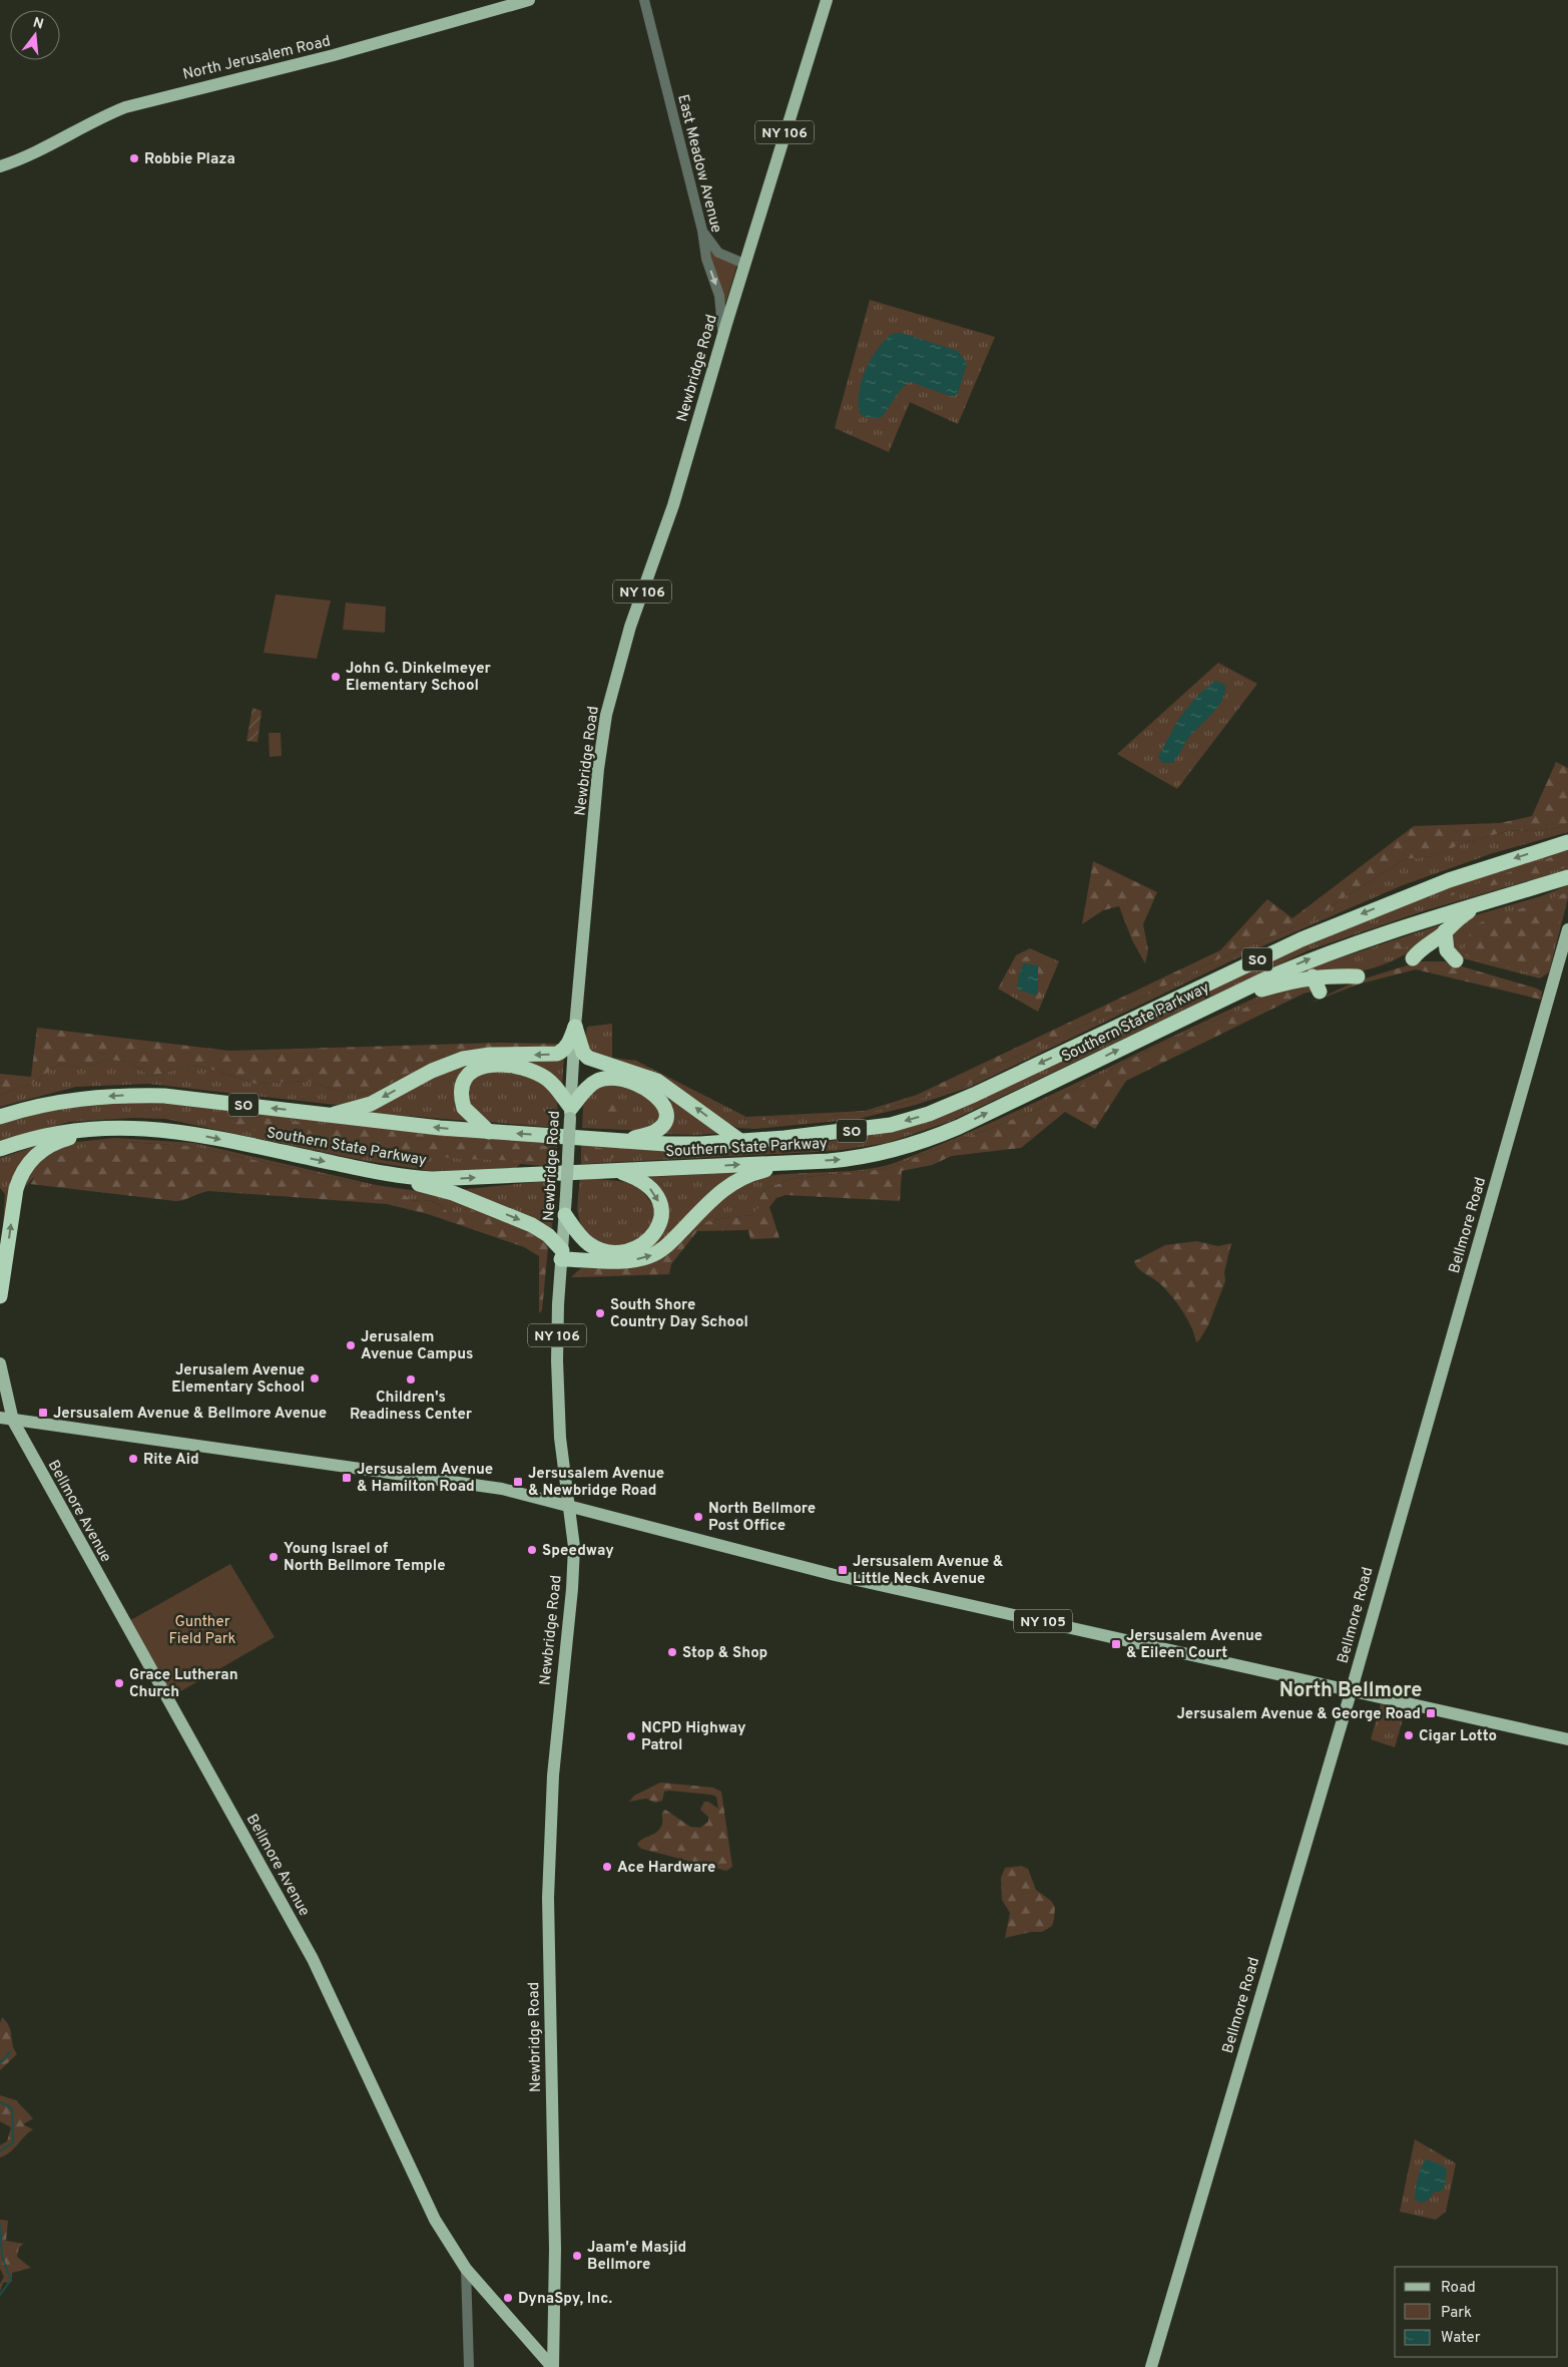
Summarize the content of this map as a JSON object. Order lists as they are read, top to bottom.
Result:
{
  "streets": {
    "highway": ["SO", "Southern State Parkway"],
    "main road": [
      "North Jerusalem Road",
      "NY 106",
      "Newbridge Road",
      "Bellmore Road",
      "Bellmore Avenue",
      "NY 105"
    ],
    "street": ["East Meadow Avenue"]
  },
  "crossings": [
    ["East Meadow Avenue", "Newbridge Road"],
    ["Newbridge Road", "Bellmore Avenue"],
    ["Newbridge Road", "NY 105"],
    ["Bellmore Road", "NY 105"]
  ],
  "districts": ["North Bellmore"],
  "parks": ["Gunther Field Park"],
  "places": {
    "other": [
      "Robbie Plaza",
      "John G. Dinkelmeyer Elementary School",
      "South Shore Country Day School",
      "Jerusalem Avenue Campus",
      "Jerusalem Avenue Elementary School",
      "Children's Readiness Center",
      "Rite Aid",
      "North Bellmore Post Office",
      "Speedway",
      "Young Israel of North Bellmore Temple",
      "Stop & Shop",
      "Grace Lutheran Church",
      "Cigar Lotto",
      "NCPD Highway Patrol",
      "Ace Hardware",
      "Jaam'e Masjid Bellmore",
      "DynaSpy, Inc."
    ],
    "transit": [
      "Jersusalem Avenue & Bellmore Avenue",
      "Jersusalem Avenue & Hamilton Road",
      "Jersusalem Avenue & Newbridge Road",
      "Jersusalem Avenue & Little Neck Avenue",
      "Jersusalem Avenue & Eileen Court",
      "Jersusalem Avenue & George Road"
    ]
  },
  "legend": ["Road", "Park", "Water"],
  "north": "top"
}
